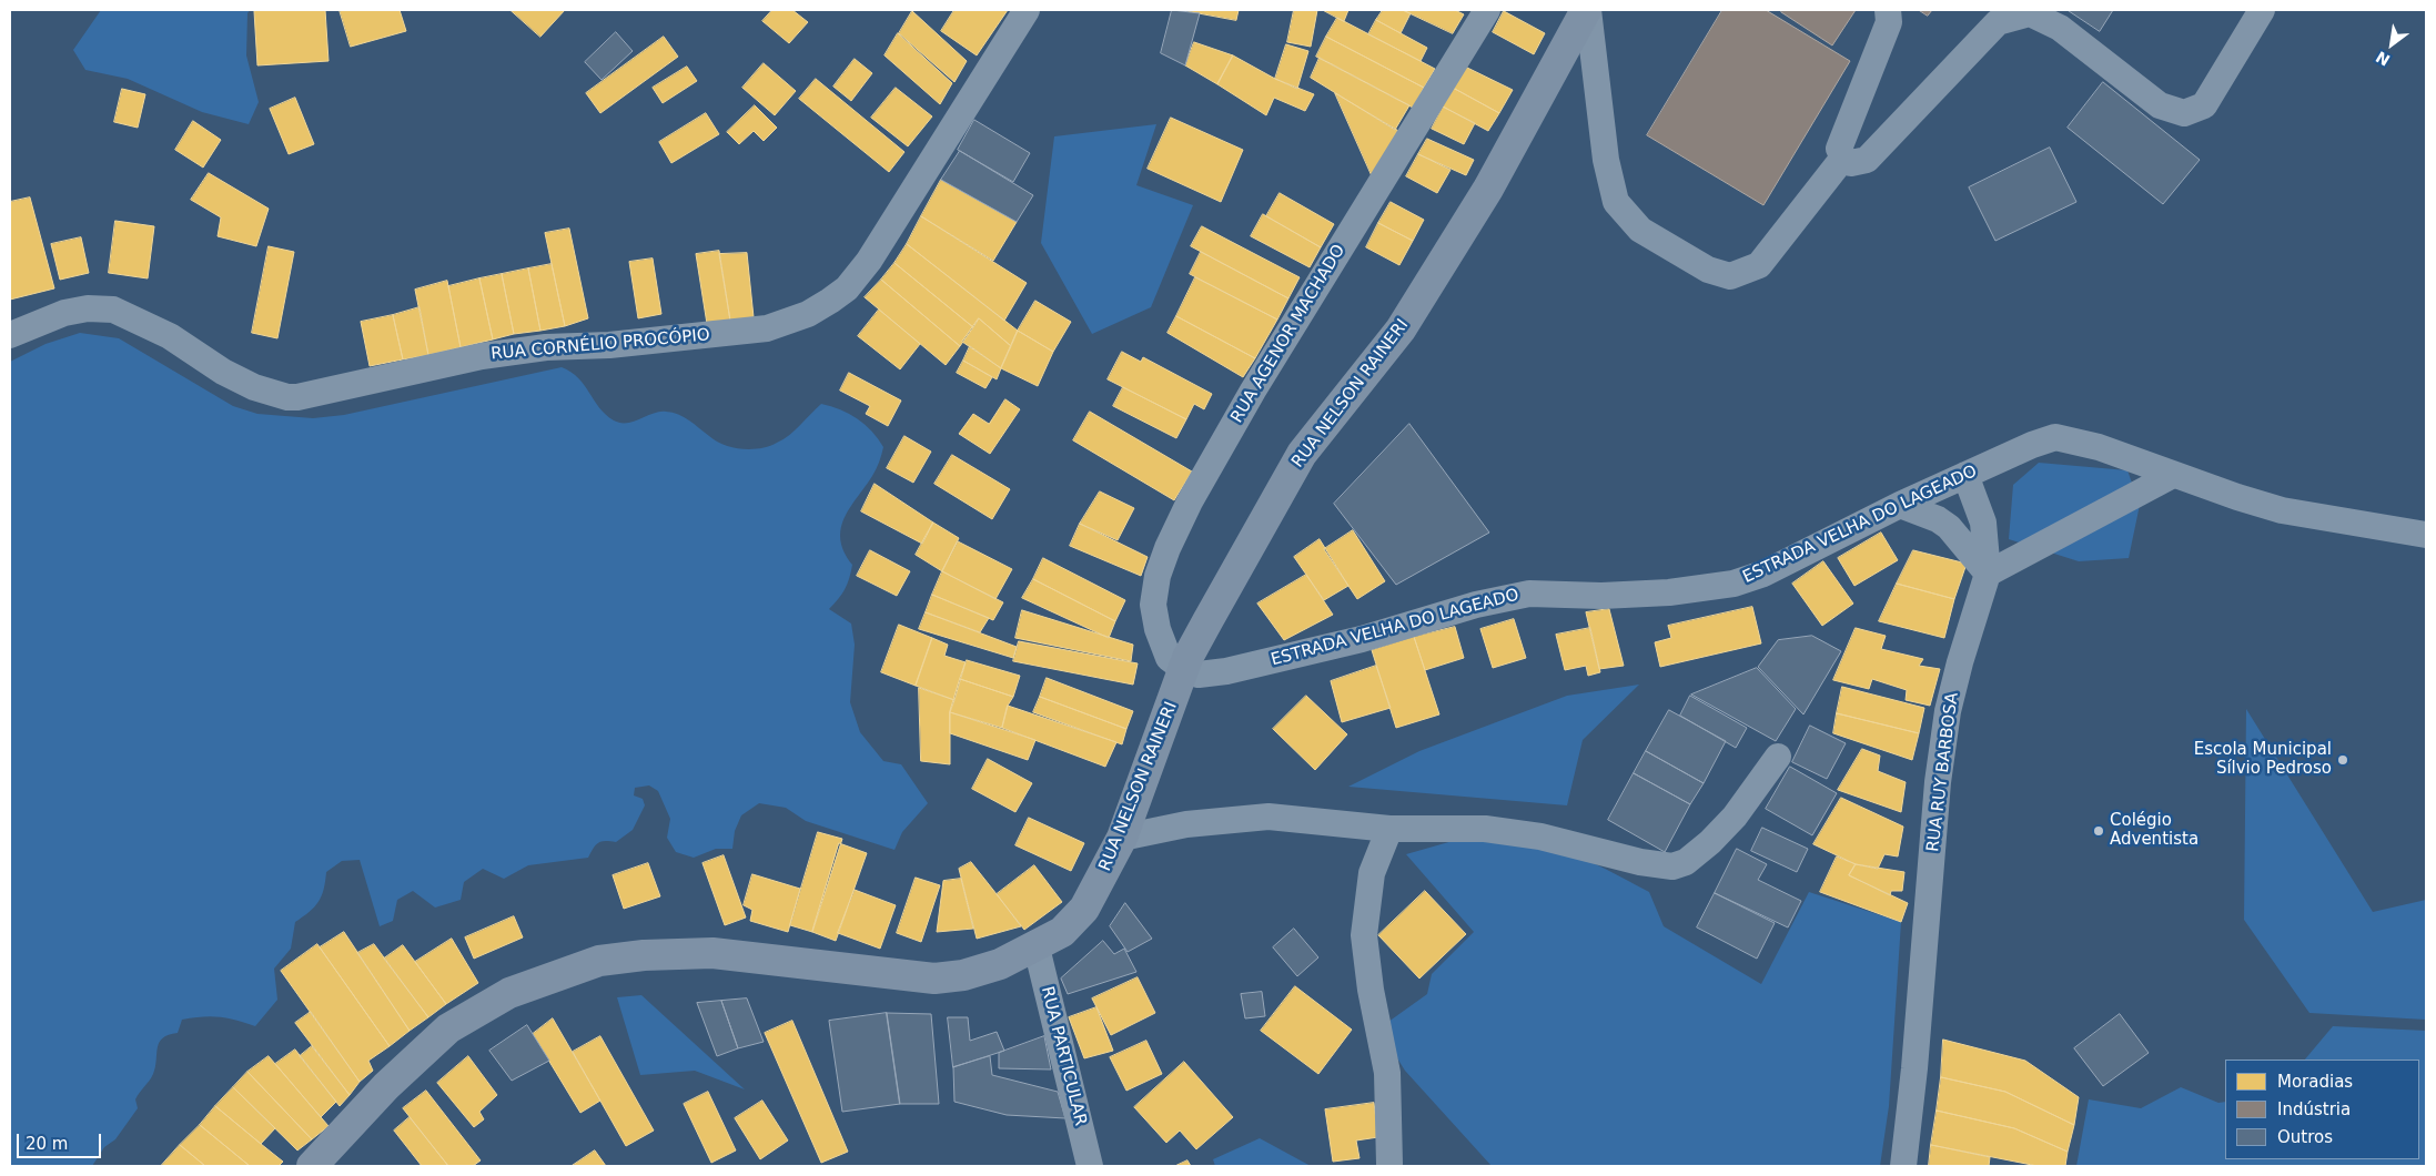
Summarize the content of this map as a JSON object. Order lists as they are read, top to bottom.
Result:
{
  "streets": {
    "main road": ["RUA NELSON RAINERI"],
    "street": [
      "RUA AGENOR MACHADO",
      "RUA CORNÉLIO PROCÓPIO",
      "ESTRADA VELHA DO LAGEADO",
      "RUA RUY BARBOSA",
      "RUA PARTICULAR"
    ]
  },
  "crossings": [
    ["RUA AGENOR MACHADO", "RUA NELSON RAINERI"],
    ["RUA AGENOR MACHADO", "ESTRADA VELHA DO LAGEADO"],
    ["RUA NELSON RAINERI", "ESTRADA VELHA DO LAGEADO"],
    ["RUA NELSON RAINERI", "RUA PARTICULAR"]
  ],
  "places": ["Escola Municipal Sílvio Pedroso", "Colégio Adventista"],
  "legend": ["Moradias", "Indústria", "Outros"],
  "scale_bar": "20 m",
  "north": "bottom left"
}
